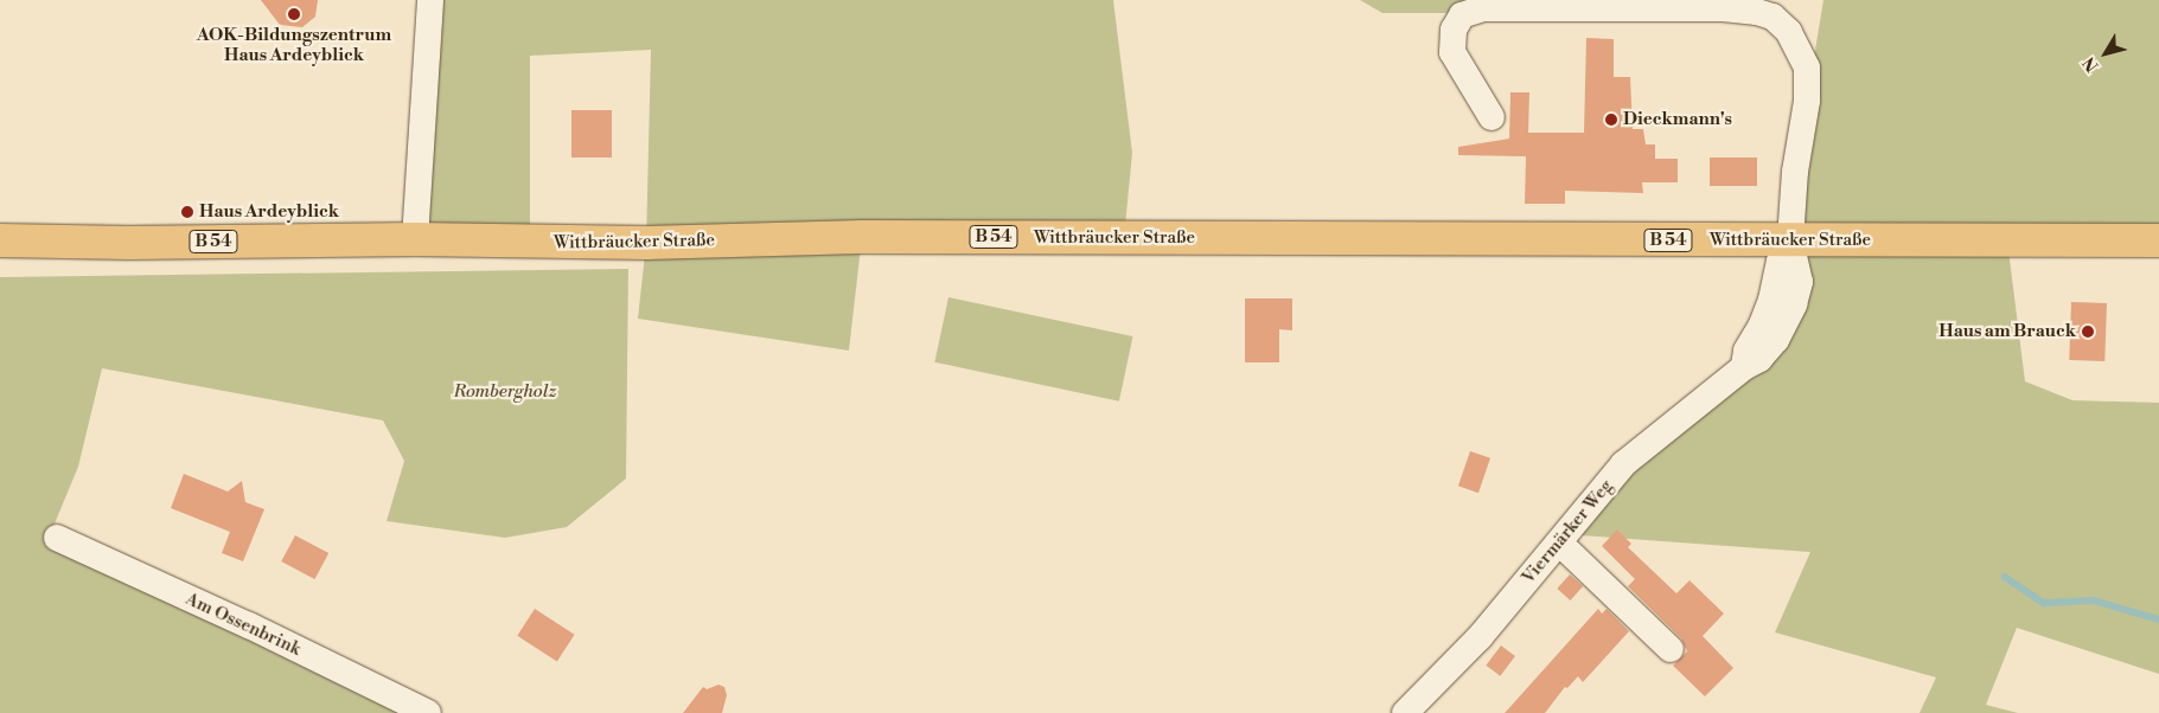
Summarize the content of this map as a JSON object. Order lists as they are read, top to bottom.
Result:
{
  "streets": {
    "main road": ["B 54", "Wittbräucker Straße"],
    "street": ["Viermärker Weg", "Am Ossenbrink"]
  },
  "crossings": [
    ["Wittbräucker Straße", "Viermärker Weg"]
  ],
  "parks": ["Rombergholz"],
  "places": [
    "AOK-Bildungszentrum Haus Ardeyblick",
    "Dieckmann's",
    "Haus Ardeyblick",
    "Haus am Brauck"
  ],
  "north": "bottom left"
}
